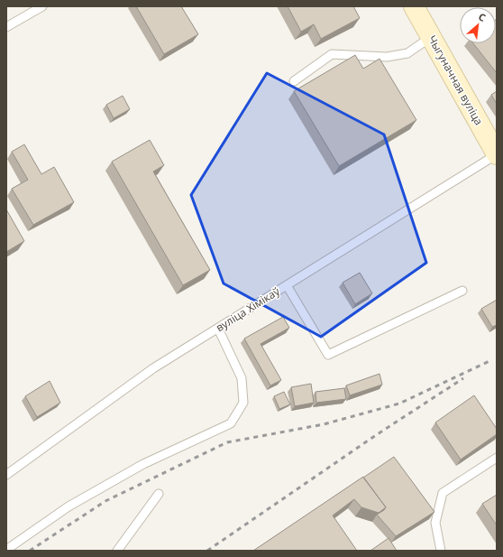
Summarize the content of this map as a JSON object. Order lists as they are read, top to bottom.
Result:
{
  "streets": {
    "street": ["Чыгуначная вуліца"],
    "lane": ["вуліца Хімікаў"]
  },
  "crossings": [
    ["Чыгуначная вуліца", "вуліца Хімікаў"]
  ],
  "north": "top right"
}
